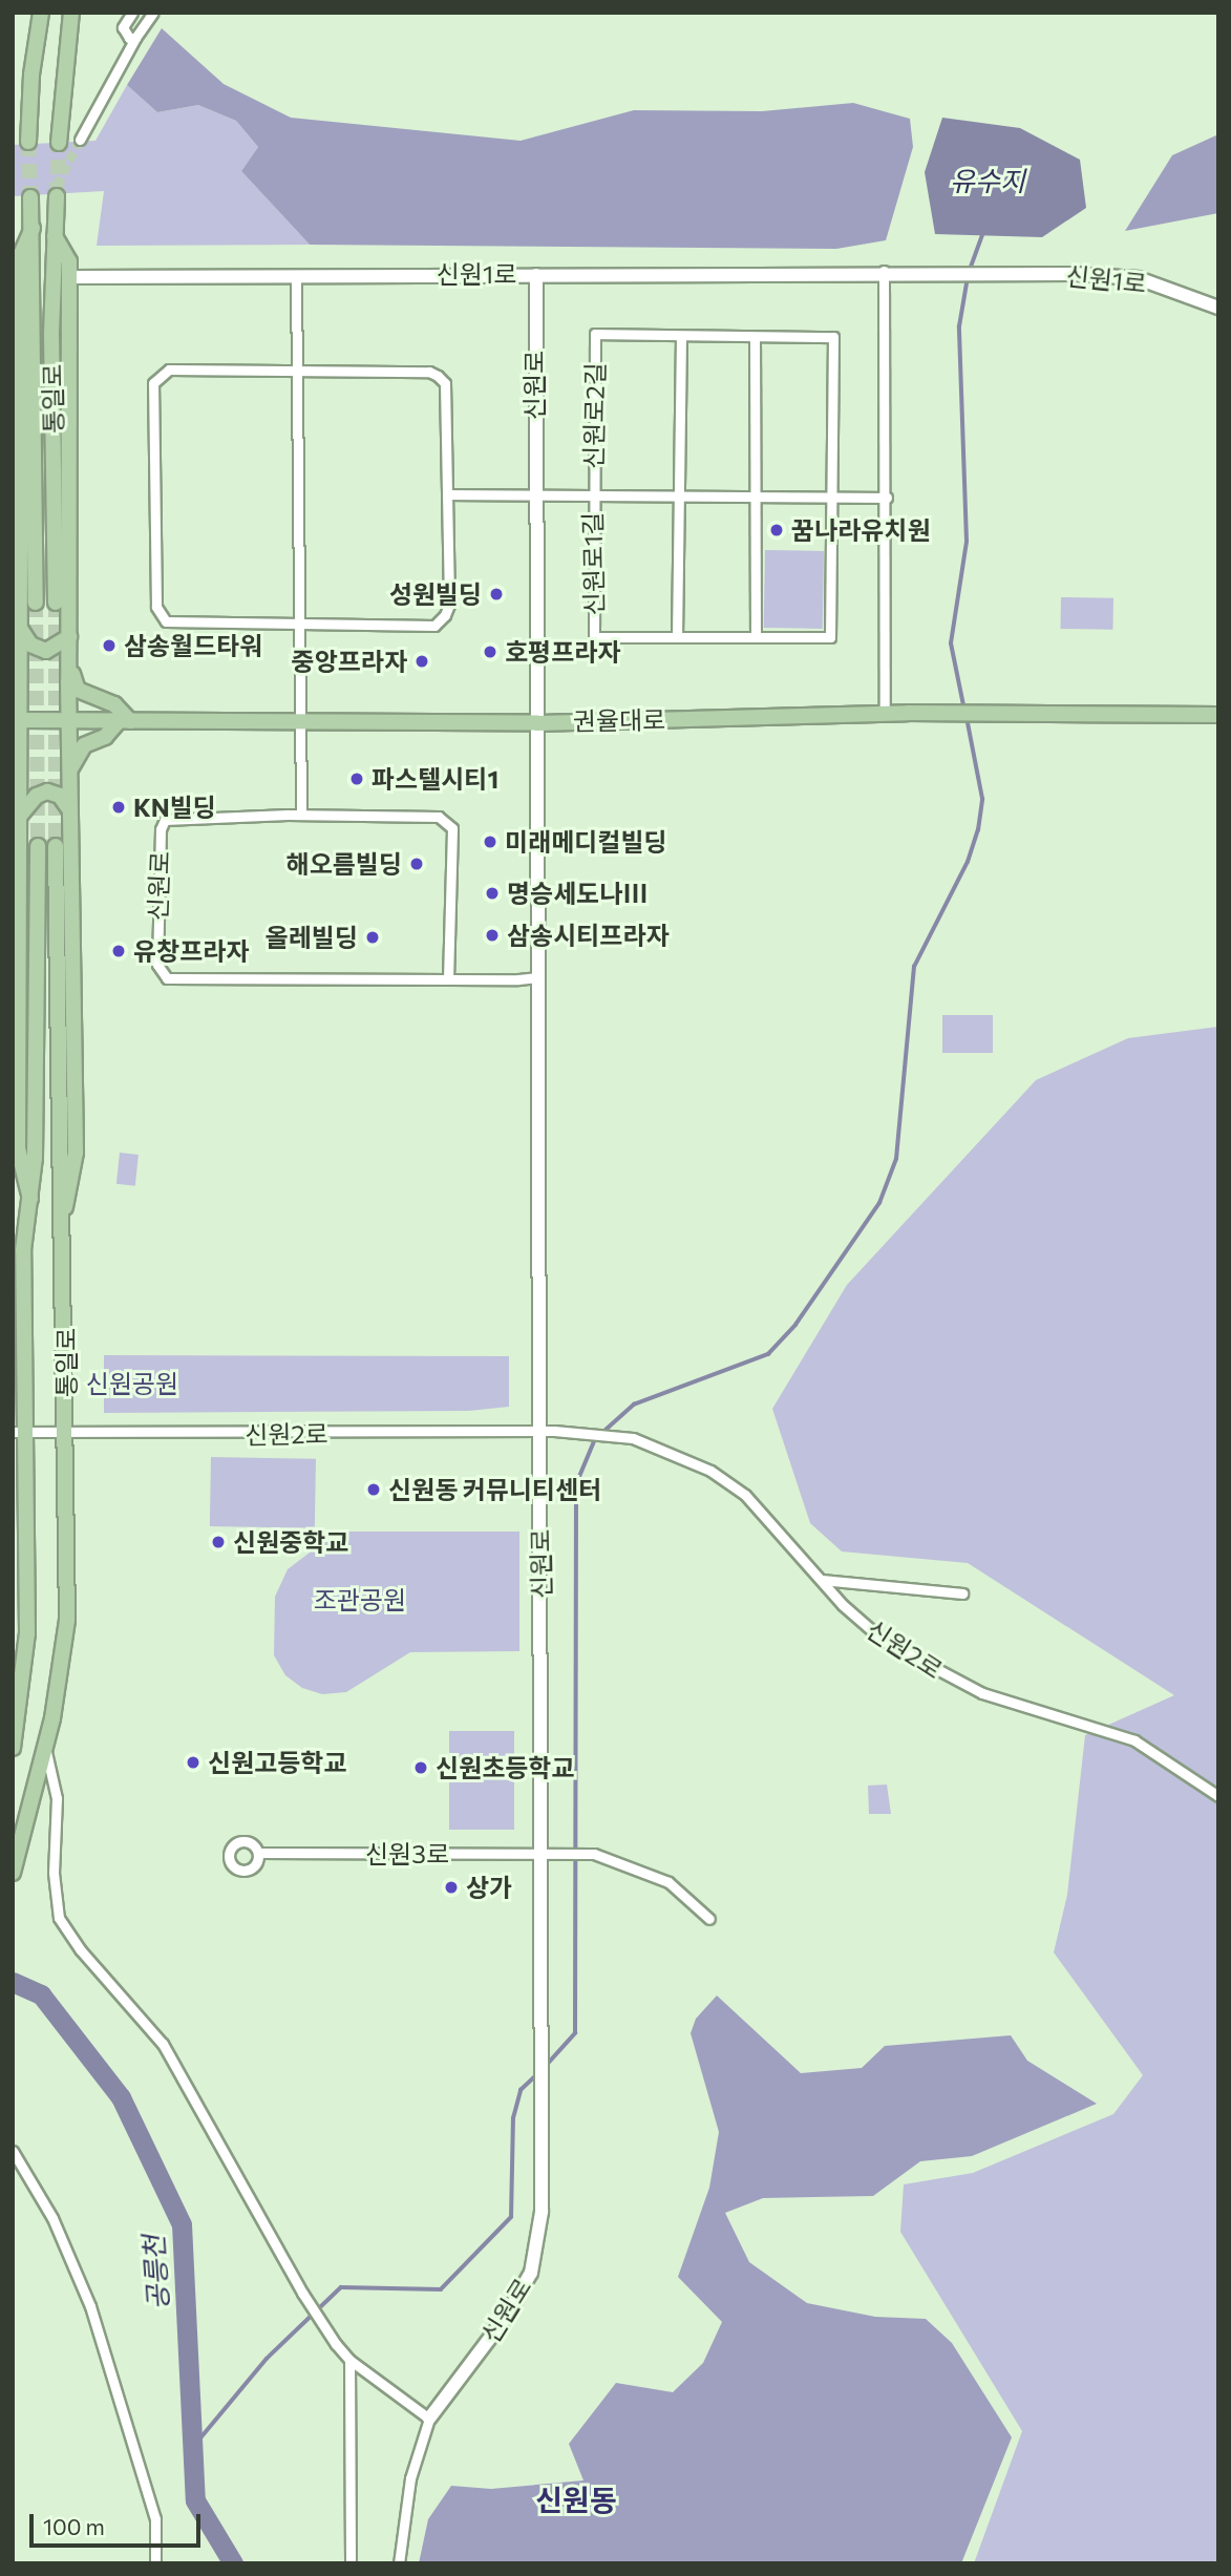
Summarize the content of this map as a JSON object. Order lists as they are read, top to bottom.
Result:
{
  "streets": {
    "main road": ["통일로", "권율대로"],
    "street": [
      "신원1로",
      "신원로",
      "신원로2길",
      "신원로1길",
      "신원2로",
      "신원3로"
    ]
  },
  "crossings": [
    ["신원1로", "신원로"],
    ["신원로", "권율대로"],
    ["신원로", "신원2로"],
    ["신원로", "신원3로"],
    ["통일로", "신원2로"],
    ["신원로2길", "신원로1길"]
  ],
  "districts": ["신원동"],
  "water": ["유수지", "공릉천"],
  "parks": ["신원공원", "조관공원"],
  "places": [
    "꿈나라유치원",
    "성원빌딩",
    "삼송월드타워",
    "호평프라자",
    "중앙프라자",
    "파스텔시티1",
    "KN빌딩",
    "미래메디컬빌딩",
    "해오름빌딩",
    "명승세도나Ⅲ",
    "삼송시티프라자",
    "올레빌딩",
    "유창프라자",
    "신원동 커뮤니티센터",
    "신원중학교",
    "신원고등학교",
    "신원초등학교",
    "상가"
  ],
  "scale_bar": "100 m"
}
